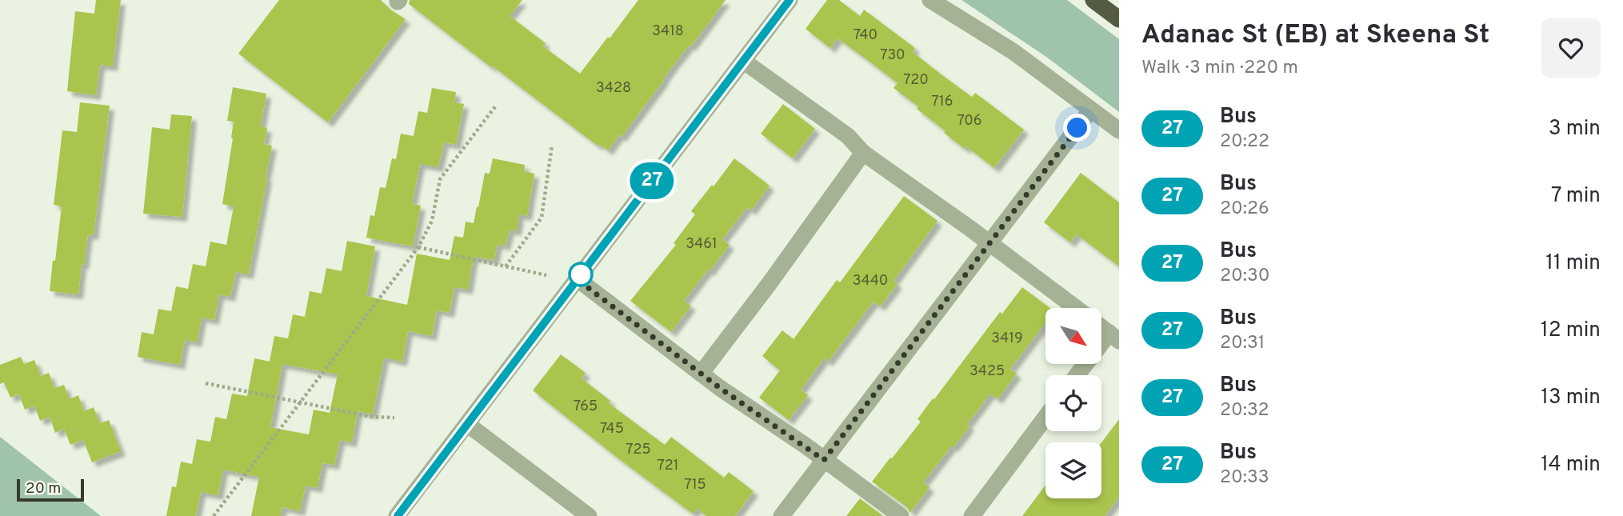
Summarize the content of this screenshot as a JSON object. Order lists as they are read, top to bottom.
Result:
{
  "lines": ["bus line 27"],
  "house_numbers": [
    "3418",
    "740",
    "730",
    "720",
    "3428",
    "716",
    "706",
    "3461",
    "3440",
    "3419",
    "3425",
    "765",
    "745",
    "725",
    "721",
    "715"
  ],
  "scale_bar": "20 m",
  "north": "bottom right",
  "page": {
    "on_map": "27",
    "heading": ["Adanac St (EB) at Skeena St", "Walk · 3 min · 220 m"],
    "list": [
      {
        "mark": "27",
        "name": "Bus",
        "note": "20:22",
        "value": "3 min"
      },
      {
        "mark": "27",
        "name": "Bus",
        "note": "20:26",
        "value": "7 min"
      },
      {
        "mark": "27",
        "name": "Bus",
        "note": "20:30",
        "value": "11 min"
      },
      {
        "mark": "27",
        "name": "Bus",
        "note": "20:31",
        "value": "12 min"
      },
      {
        "mark": "27",
        "name": "Bus",
        "note": "20:32",
        "value": "13 min"
      },
      {
        "mark": "27",
        "name": "Bus",
        "note": "20:33",
        "value": "14 min"
      }
    ],
    "scale": "20 m"
  }
}
